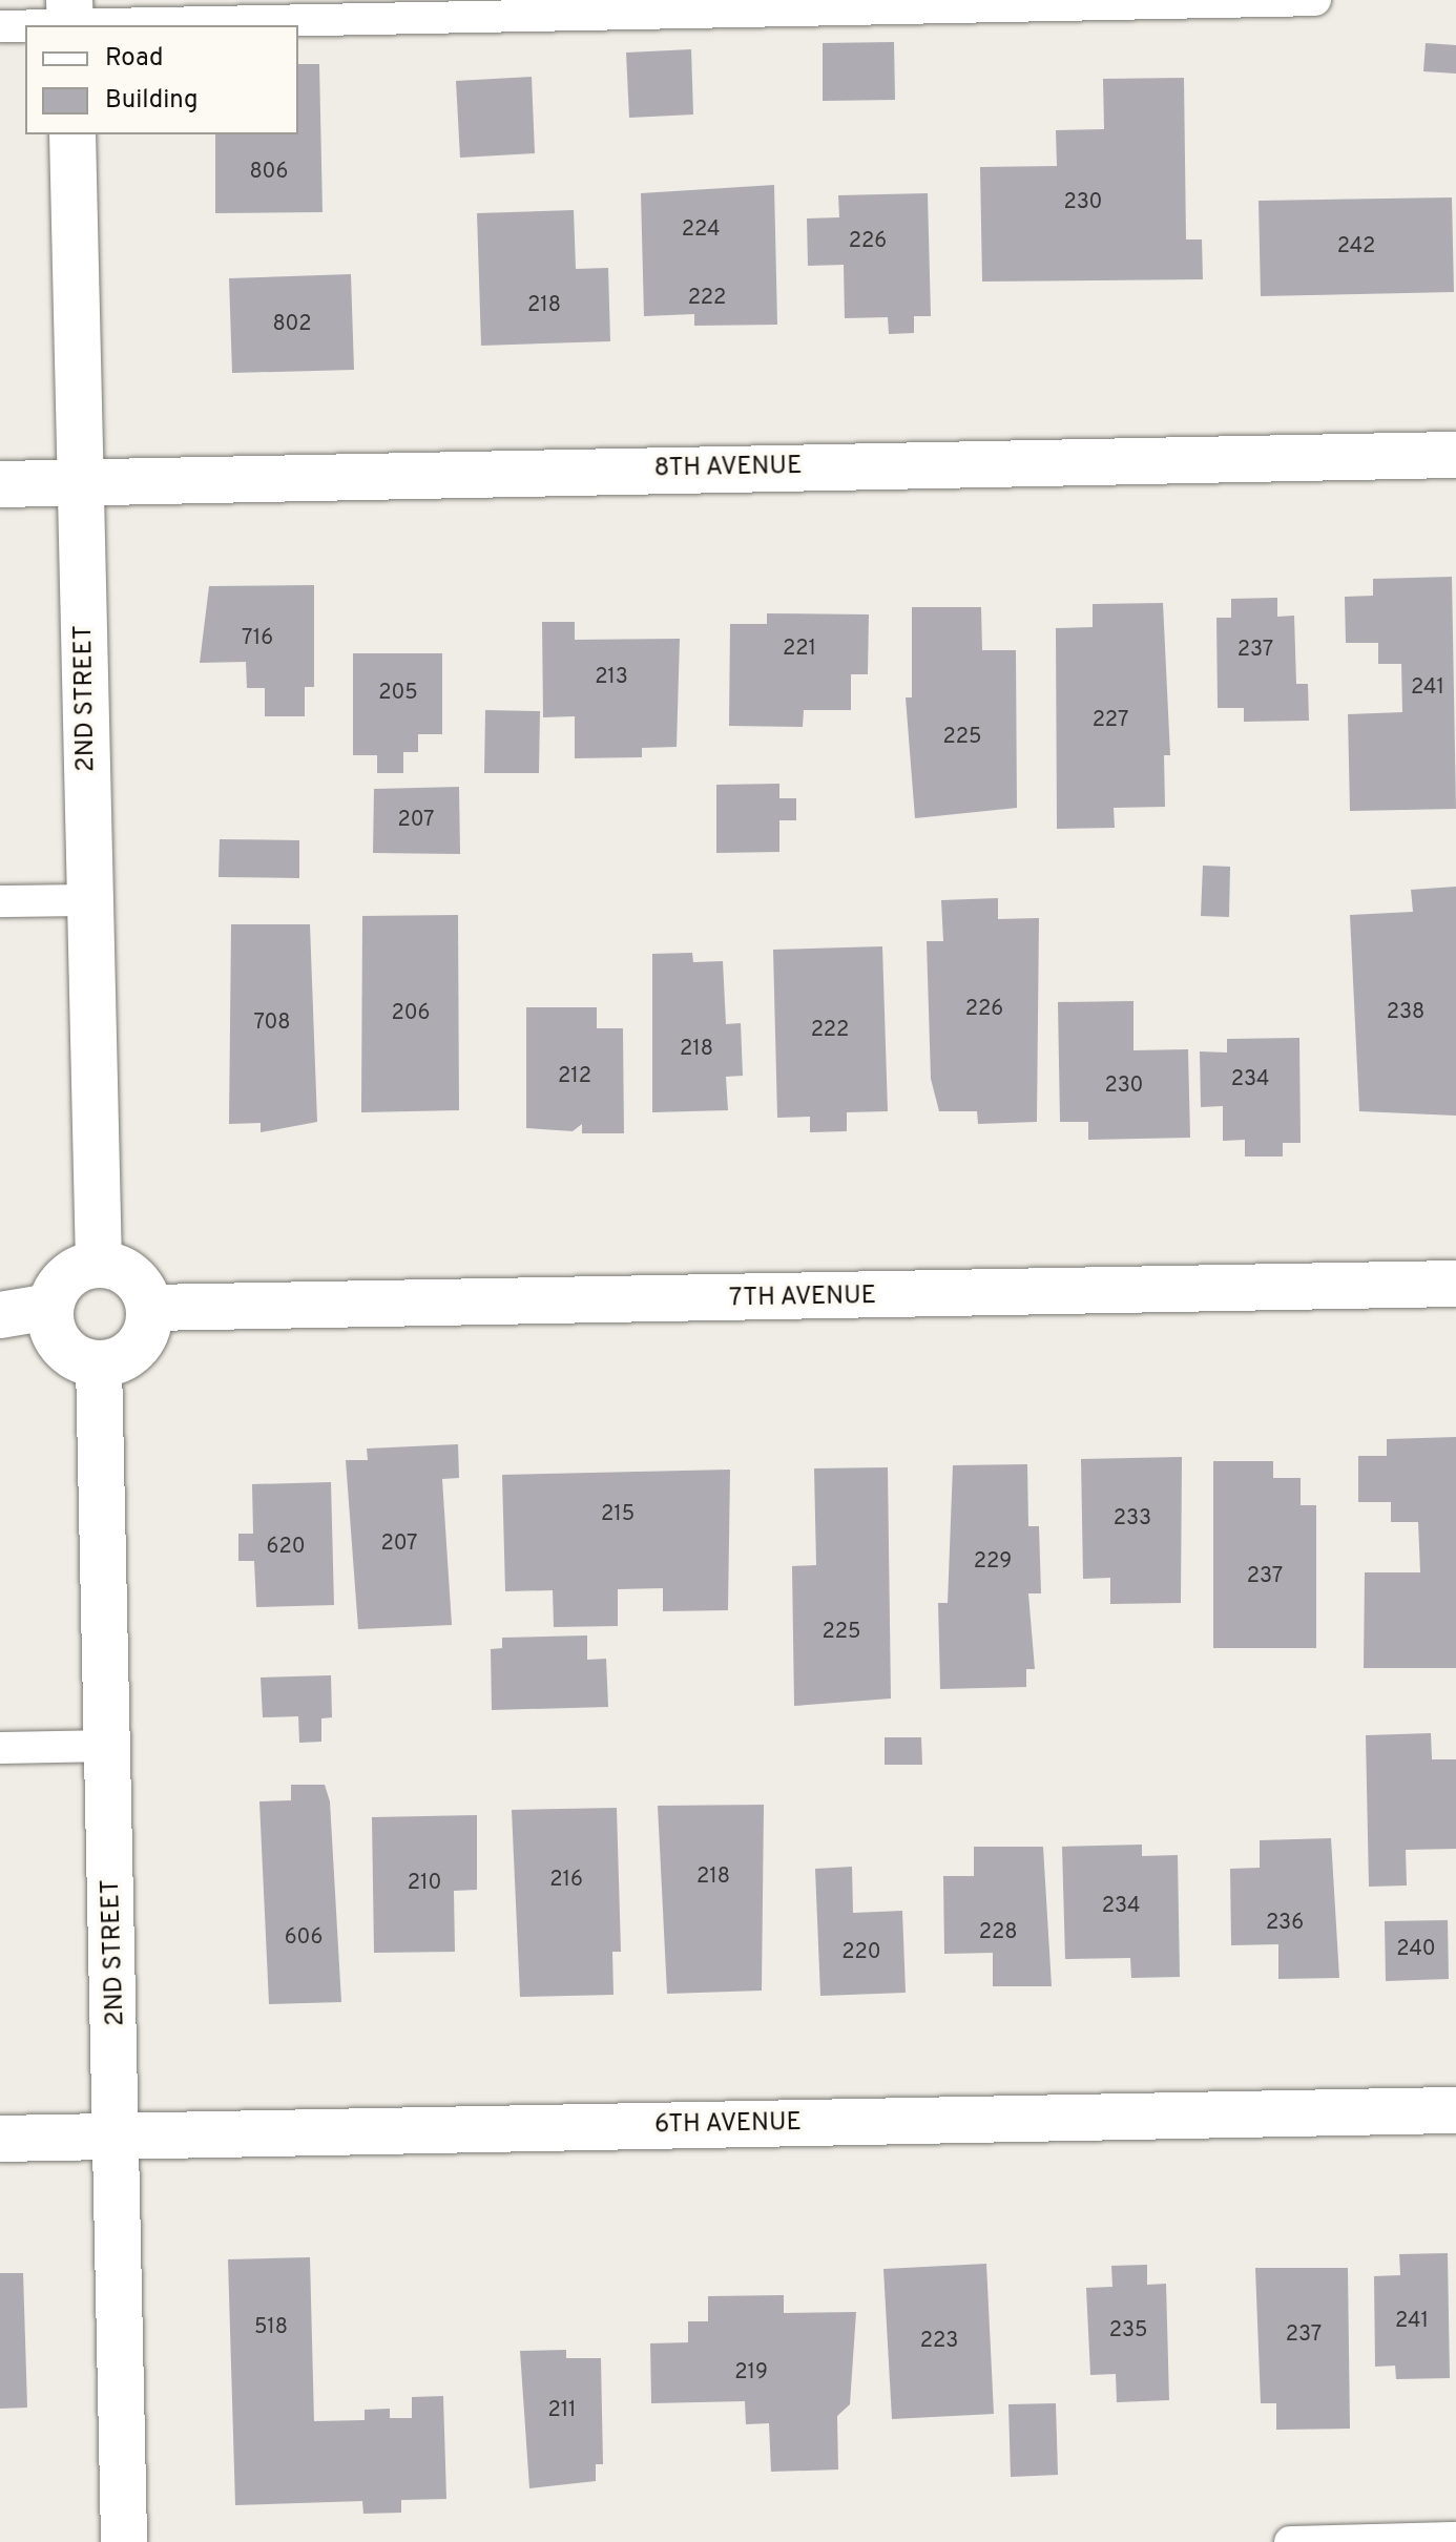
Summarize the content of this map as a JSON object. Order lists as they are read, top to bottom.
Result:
{
  "streets": {
    "street": [
      "8TH AVENUE",
      "2ND STREET",
      "7TH AVENUE",
      "6TH AVENUE"
    ]
  },
  "crossings": [
    ["8TH AVENUE", "2ND STREET"],
    ["2ND STREET", "7TH AVENUE"],
    ["2ND STREET", "6TH AVENUE"]
  ],
  "house_numbers": [
    "806",
    "230",
    "224",
    "226",
    "242",
    "222",
    "218",
    "802",
    "716",
    "221",
    "237",
    "213",
    "241",
    "205",
    "227",
    "225",
    "207",
    "226",
    "238",
    "206",
    "708",
    "222",
    "218",
    "212",
    "234",
    "230",
    "215",
    "233",
    "207",
    "620",
    "229",
    "237",
    "225",
    "218",
    "216",
    "210",
    "234",
    "236",
    "228",
    "606",
    "240",
    "220",
    "241",
    "518",
    "235",
    "237",
    "223",
    "219",
    "211"
  ],
  "legend": ["Road", "Building"]
}
